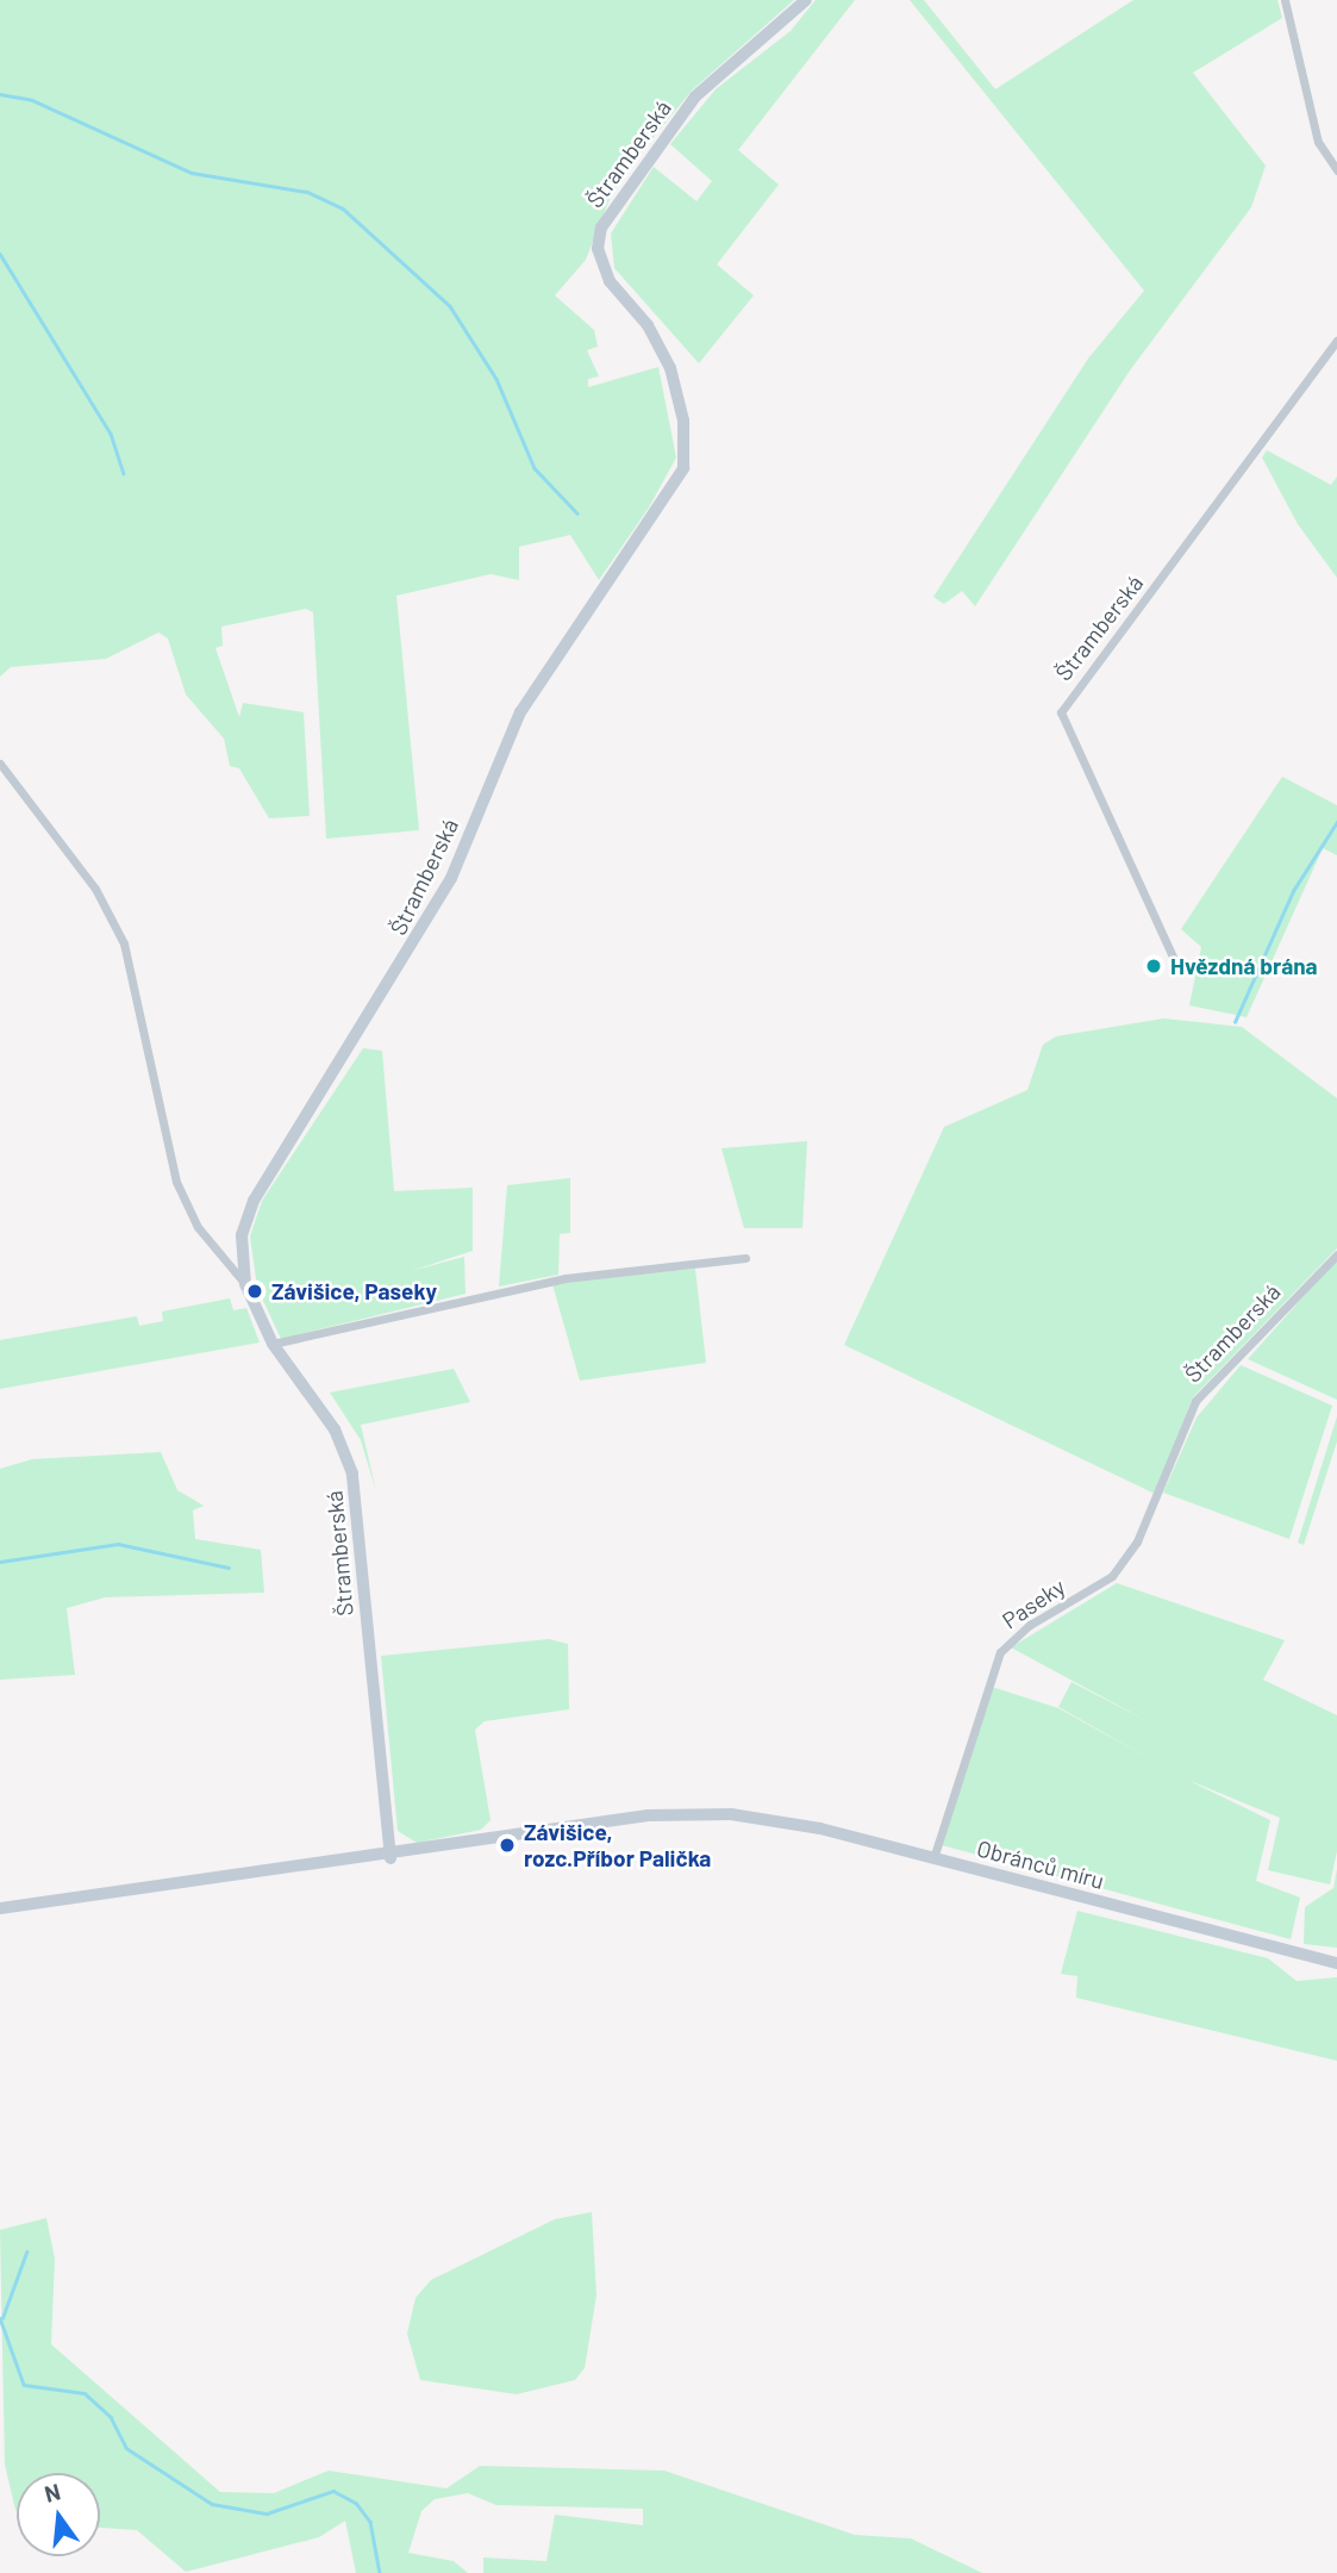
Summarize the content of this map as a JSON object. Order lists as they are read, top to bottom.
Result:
{
  "streets": {
    "street": ["Štramberská", "Paseky", "Obránců míru"]
  },
  "crossings": [
    ["Štramberská", "Paseky"],
    ["Štramberská", "Obránců míru"],
    ["Paseky", "Obránců míru"]
  ],
  "places": ["Hvězdná brána", "Závišice, Paseky", "Závišice, rozc.Příbor Palička"],
  "north": "top"
}
